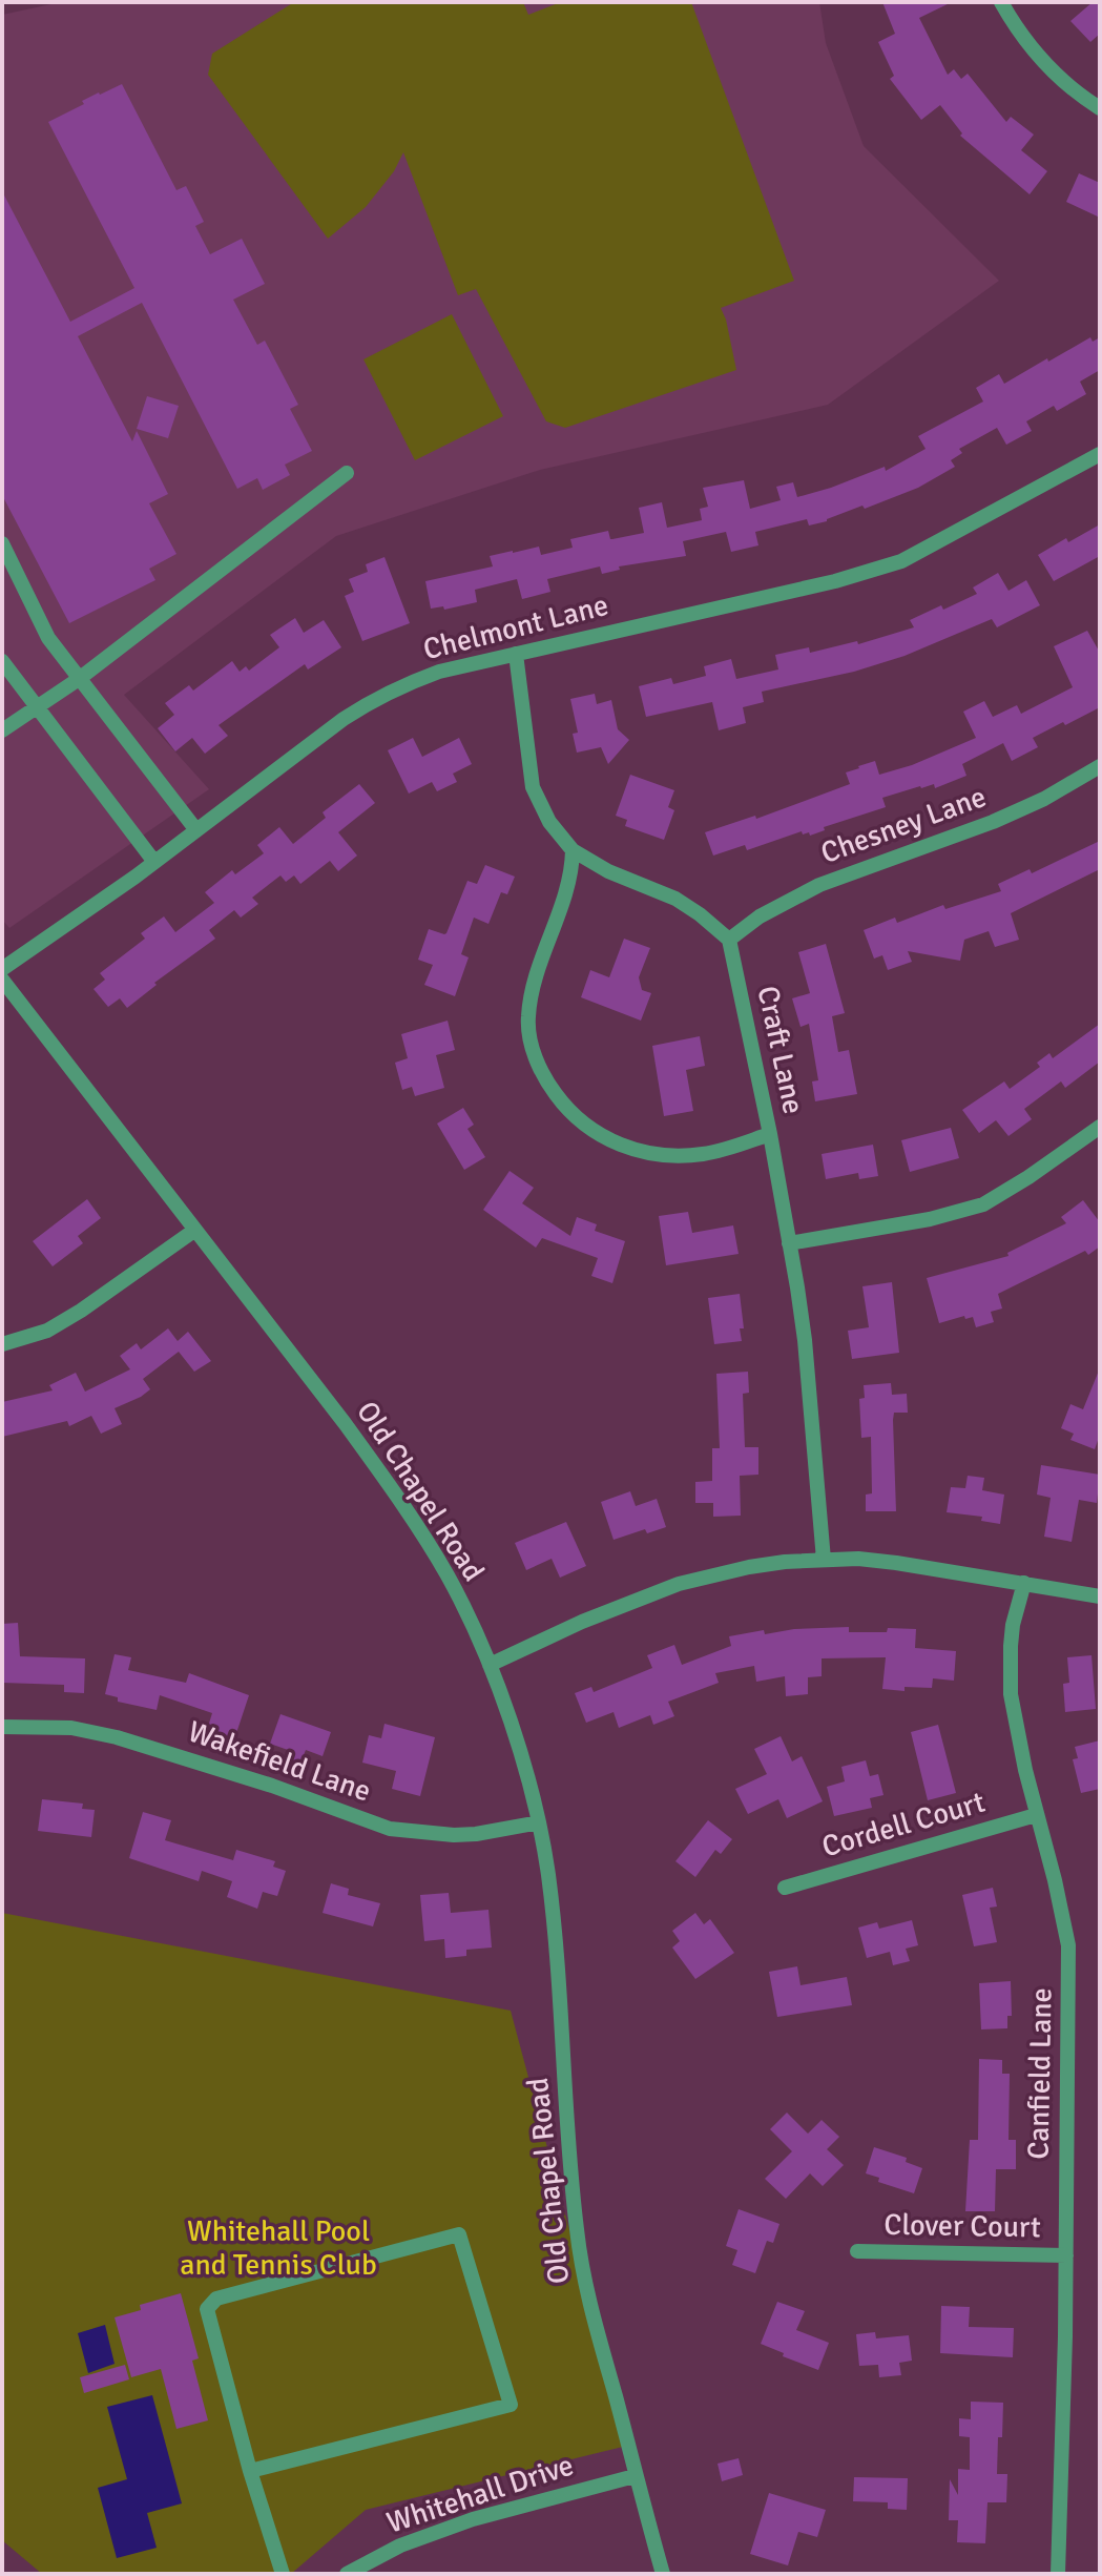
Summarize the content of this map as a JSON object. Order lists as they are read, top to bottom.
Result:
{
  "streets": {
    "street": [
      "Chelmont Lane",
      "Chesney Lane",
      "Craft Lane",
      "Old Chapel Road",
      "Wakefield Lane",
      "Cordell Court",
      "Canfield Lane",
      "Clover Court",
      "Whitehall Drive"
    ]
  },
  "crossings": [
    ["Chesney Lane", "Craft Lane"],
    ["Old Chapel Road", "Wakefield Lane"],
    ["Old Chapel Road", "Whitehall Drive"],
    ["Cordell Court", "Canfield Lane"],
    ["Canfield Lane", "Clover Court"]
  ],
  "parks": ["Whitehall Pool and Tennis Club"]
}
